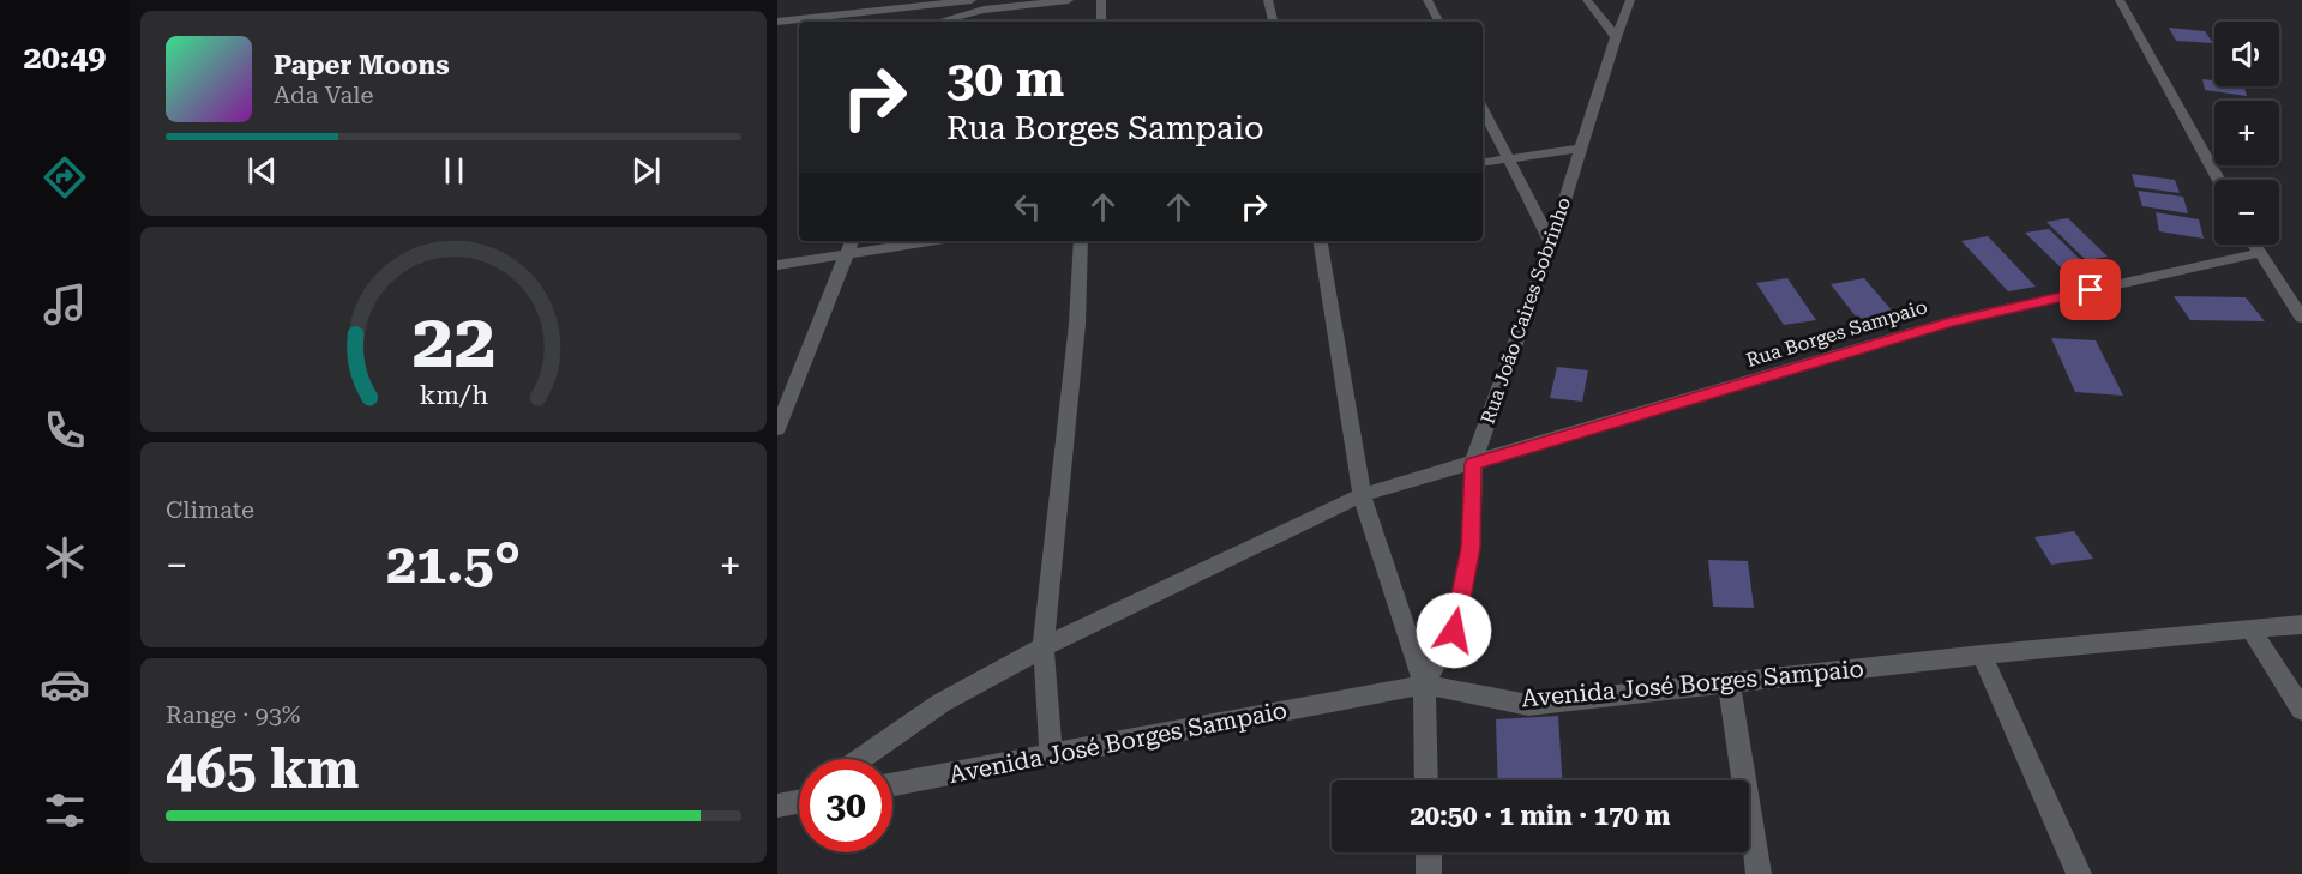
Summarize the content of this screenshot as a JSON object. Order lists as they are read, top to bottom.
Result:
{
  "streets": {
    "street": ["Rua João Caires Sobrinho", "Rua Borges Sampaio", "Avenida José Borges Sampaio"]
  },
  "crossings": [
    ["Rua João Caires Sobrinho", "Rua Borges Sampaio"],
    ["Rua João Caires Sobrinho", "Avenida José Borges Sampaio"]
  ],
  "page": {
    "tabs": "20:49",
    "map_buttons": ["+", "−"],
    "turn": ["30 m", "Rua Borges Sampaio"],
    "song": ["Paper Moons", "Ada Vale"],
    "tile": [
      "Climate",
      ["Range · 93%", "465 km"]
    ],
    "heat": ["−", "21.5°", "+"],
    "limit": "30",
    "trip": "20:50 · 1 min · 170 m",
    "gauge": ["22", "km/h"]
  }
}
